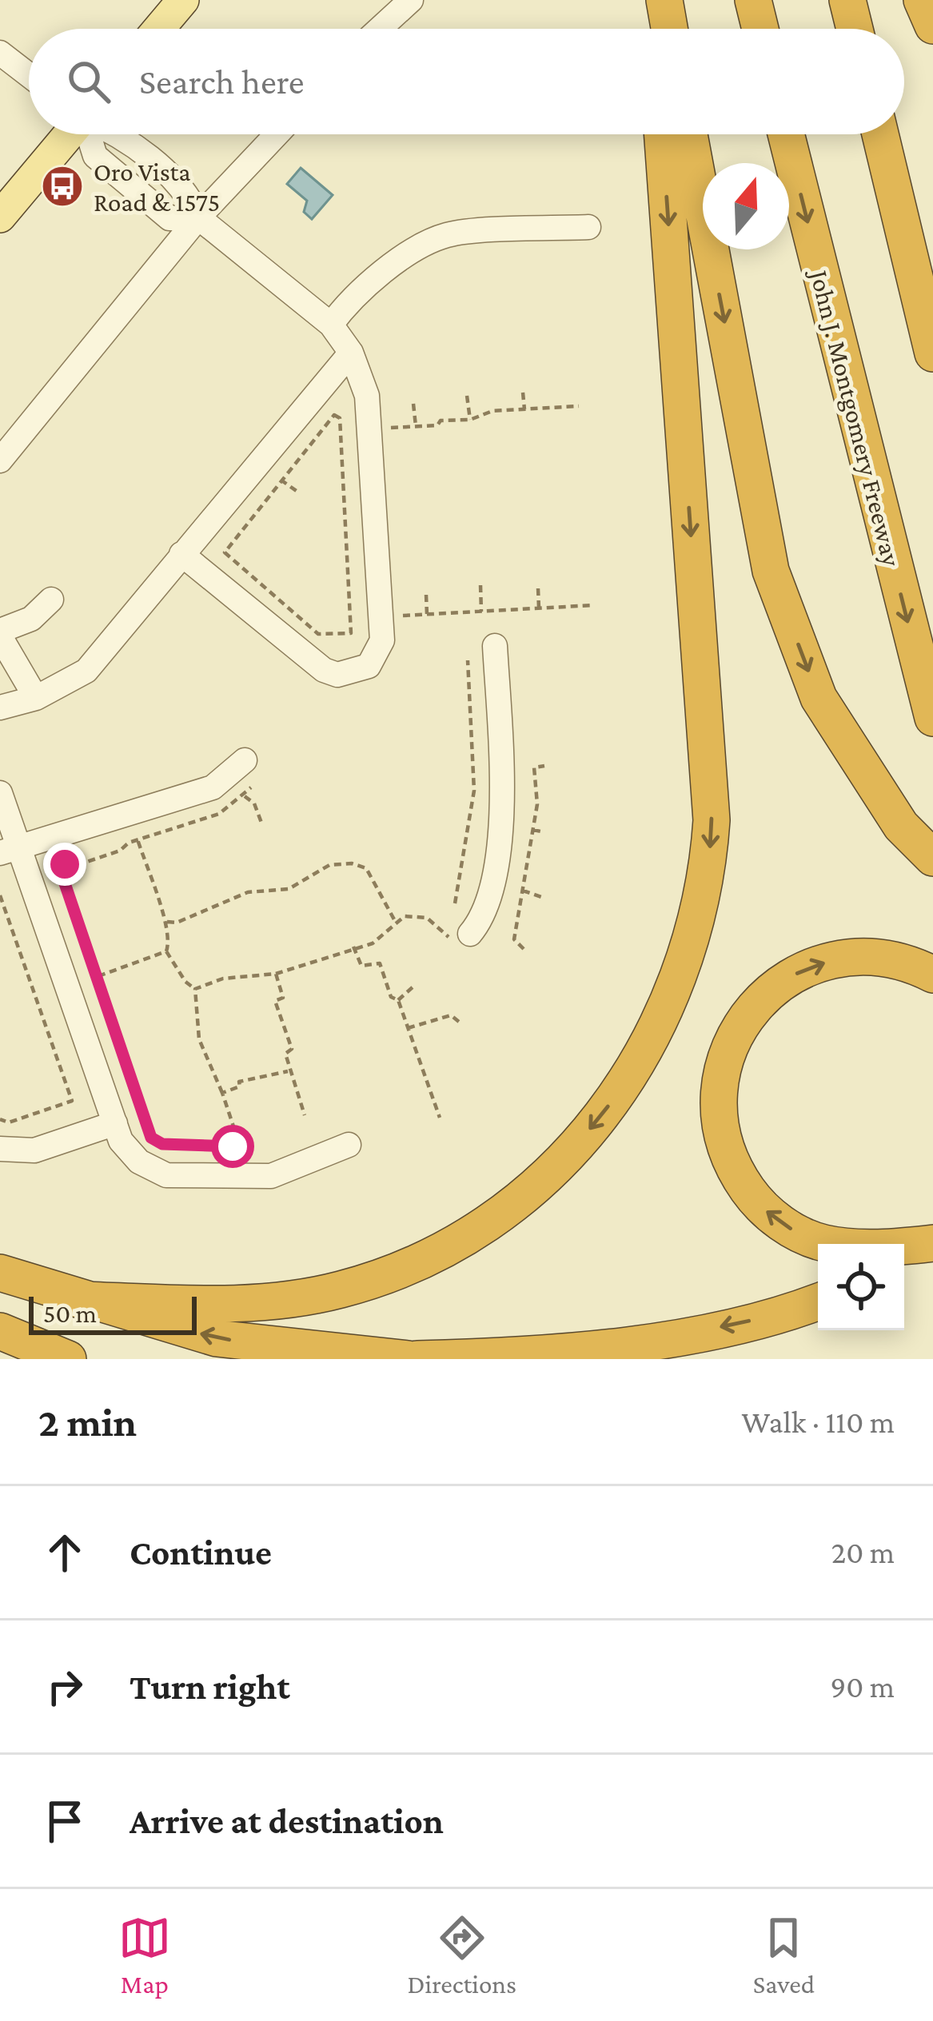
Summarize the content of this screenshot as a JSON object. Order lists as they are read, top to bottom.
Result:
{
  "streets": {
    "highway": ["John J. Montgomery Freeway"]
  },
  "places": {
    "bus stop": ["Oro Vista Road & 1575"]
  },
  "scale_bar": "50 m",
  "north": "top",
  "page": {
    "search": "Search here",
    "scale": "50 m",
    "heading": ["2 min", "Walk · 110 m"],
    "list": [
      ["Continue", "20 m"],
      ["Turn right", "90 m"],
      "Arrive at destination"
    ],
    "nav": ["Map", "Directions", "Saved"]
  }
}
